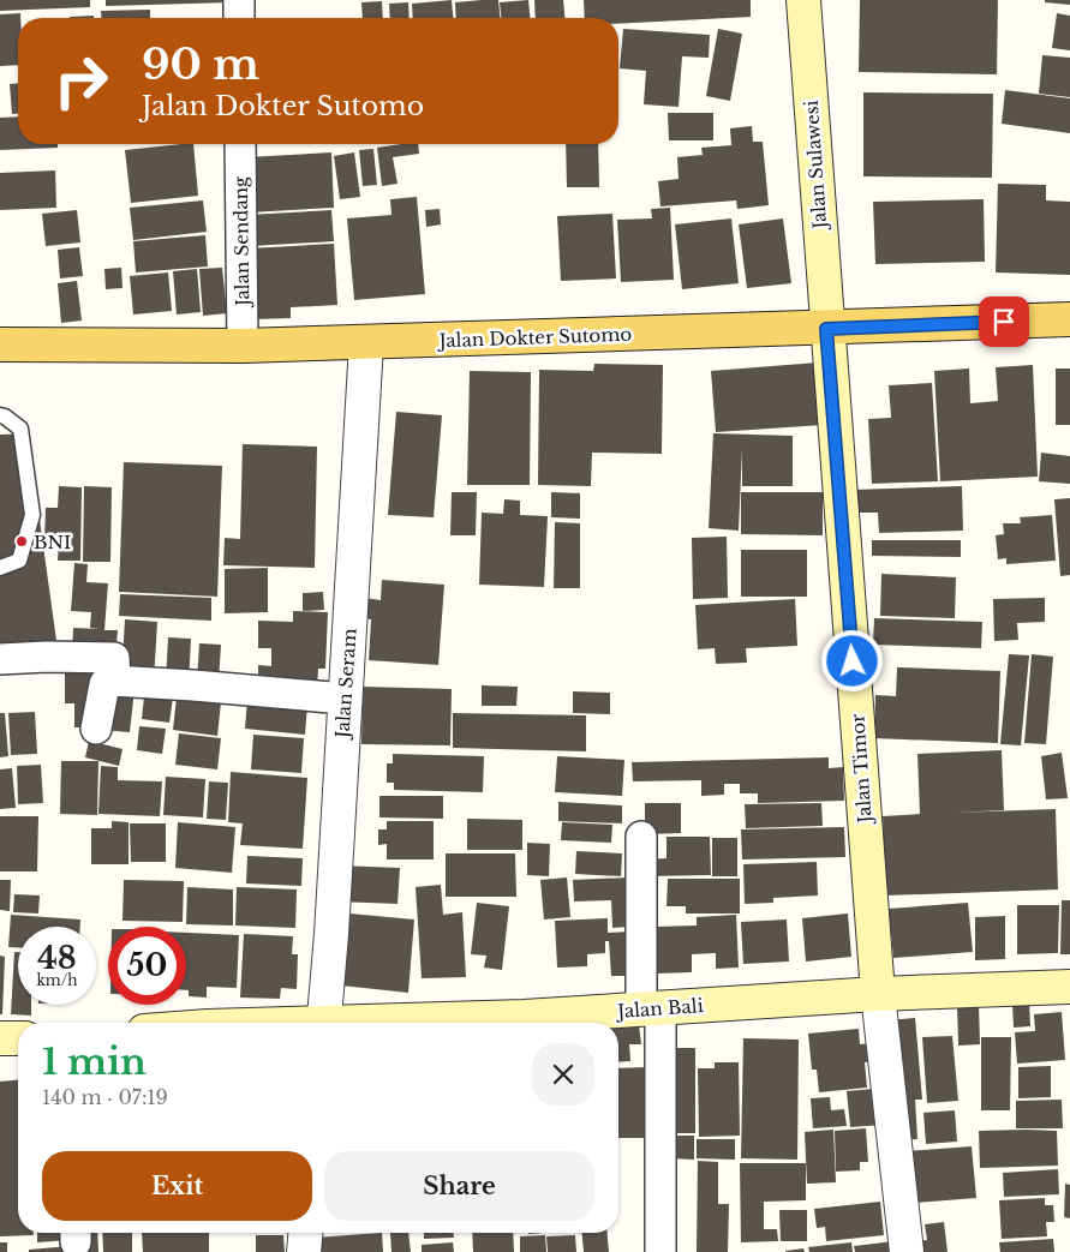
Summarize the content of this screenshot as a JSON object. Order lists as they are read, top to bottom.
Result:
{
  "streets": {
    "main road": [
      "Jalan Sulawesi",
      "Jalan Dokter Sutomo",
      "Jalan Timor",
      "Jalan Bali"
    ],
    "street": ["Jalan Sendang", "Jalan Seram"]
  },
  "crossings": [
    ["Jalan Sulawesi", "Jalan Dokter Sutomo"],
    ["Jalan Sulawesi", "Jalan Timor"],
    ["Jalan Sendang", "Jalan Dokter Sutomo"],
    ["Jalan Dokter Sutomo", "Jalan Seram"],
    ["Jalan Dokter Sutomo", "Jalan Timor"],
    ["Jalan Timor", "Jalan Bali"]
  ],
  "places": ["BNI"],
  "page": {
    "turn": ["90 m", "Jalan Dokter Sutomo"],
    "speed": "48 km/h",
    "limit": "50",
    "heading": ["1 min", "140 m · 07:19"],
    "buttons": ["Exit", "Share"]
  }
}
